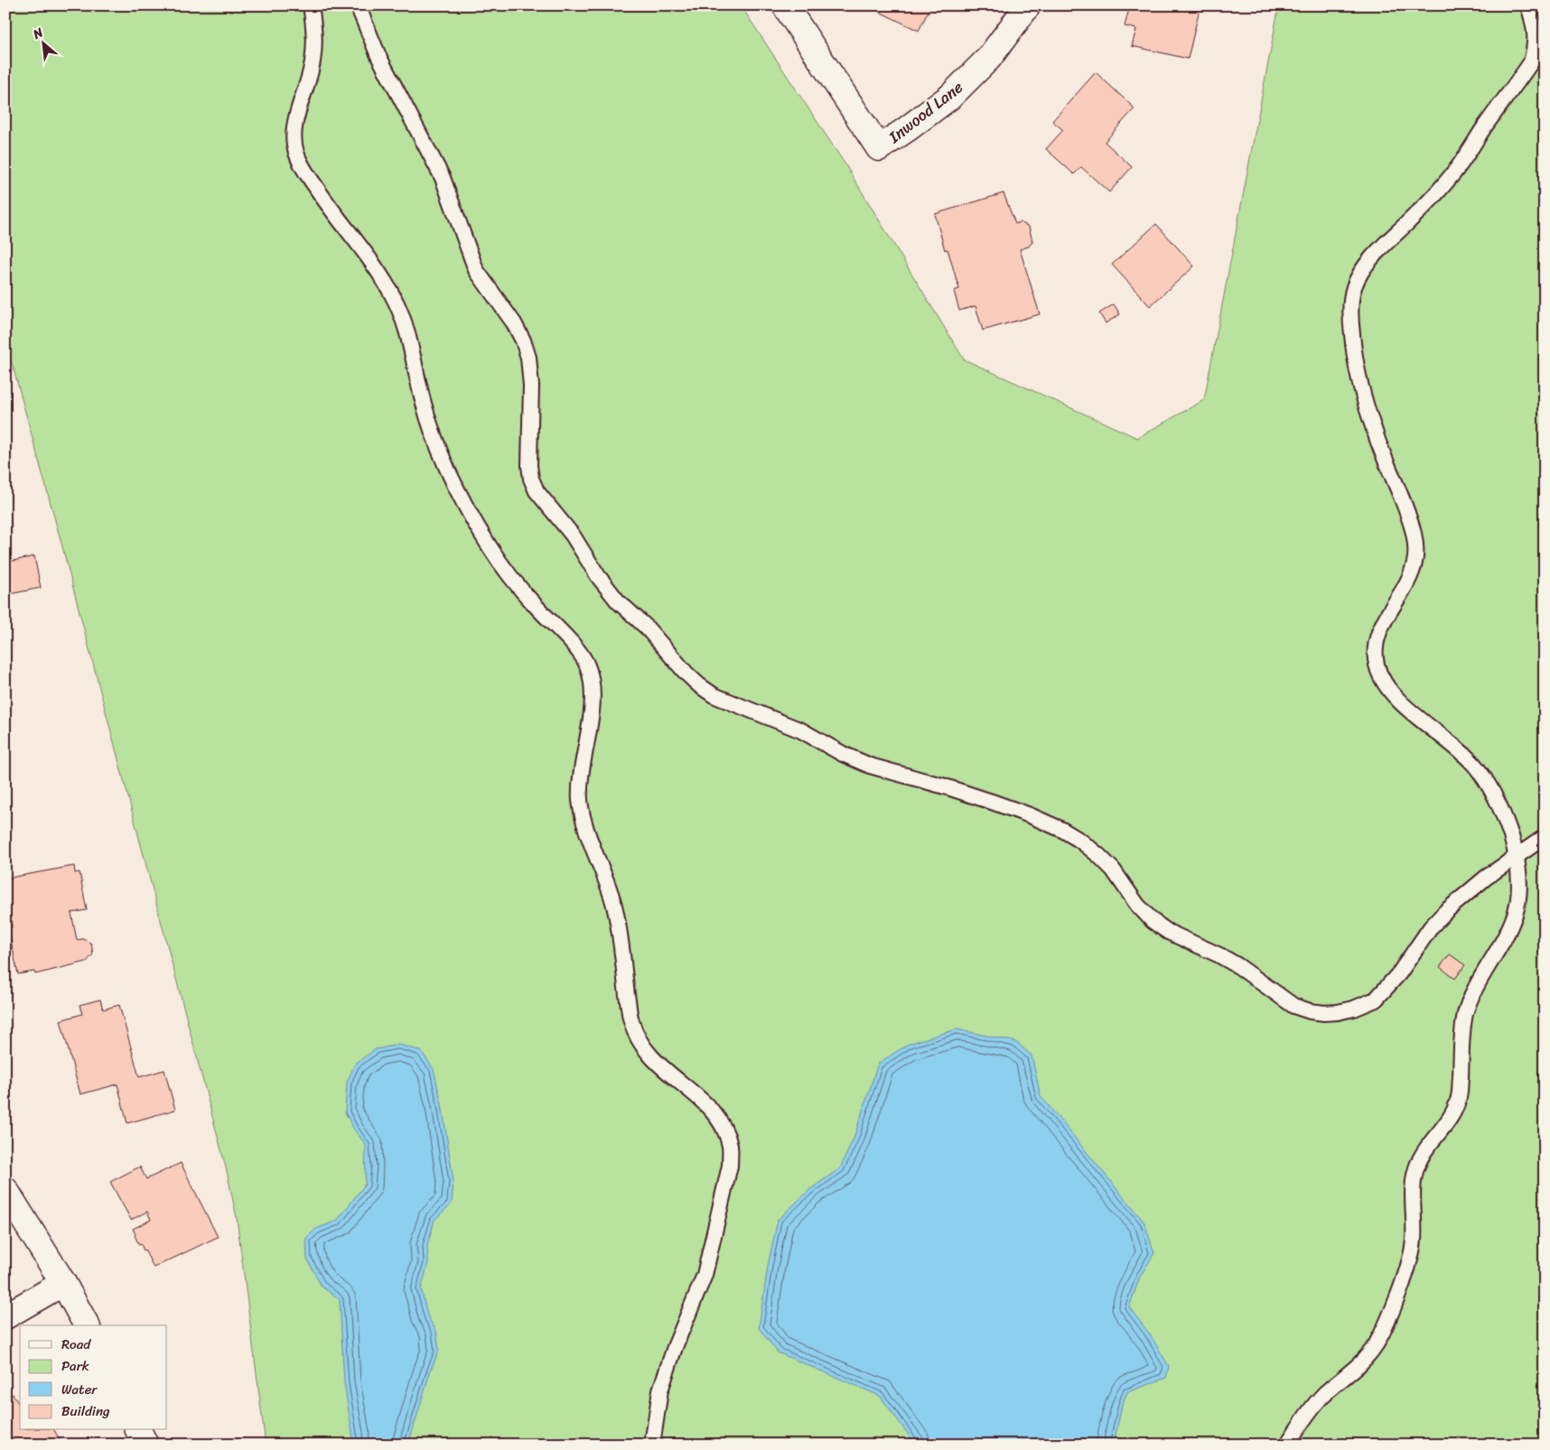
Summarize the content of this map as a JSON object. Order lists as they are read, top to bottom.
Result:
{
  "streets": {
    "street": ["Inwood Lane"]
  },
  "legend": [
    "Road",
    "Park",
    "Water",
    "Building"
  ],
  "north": "top left"
}
